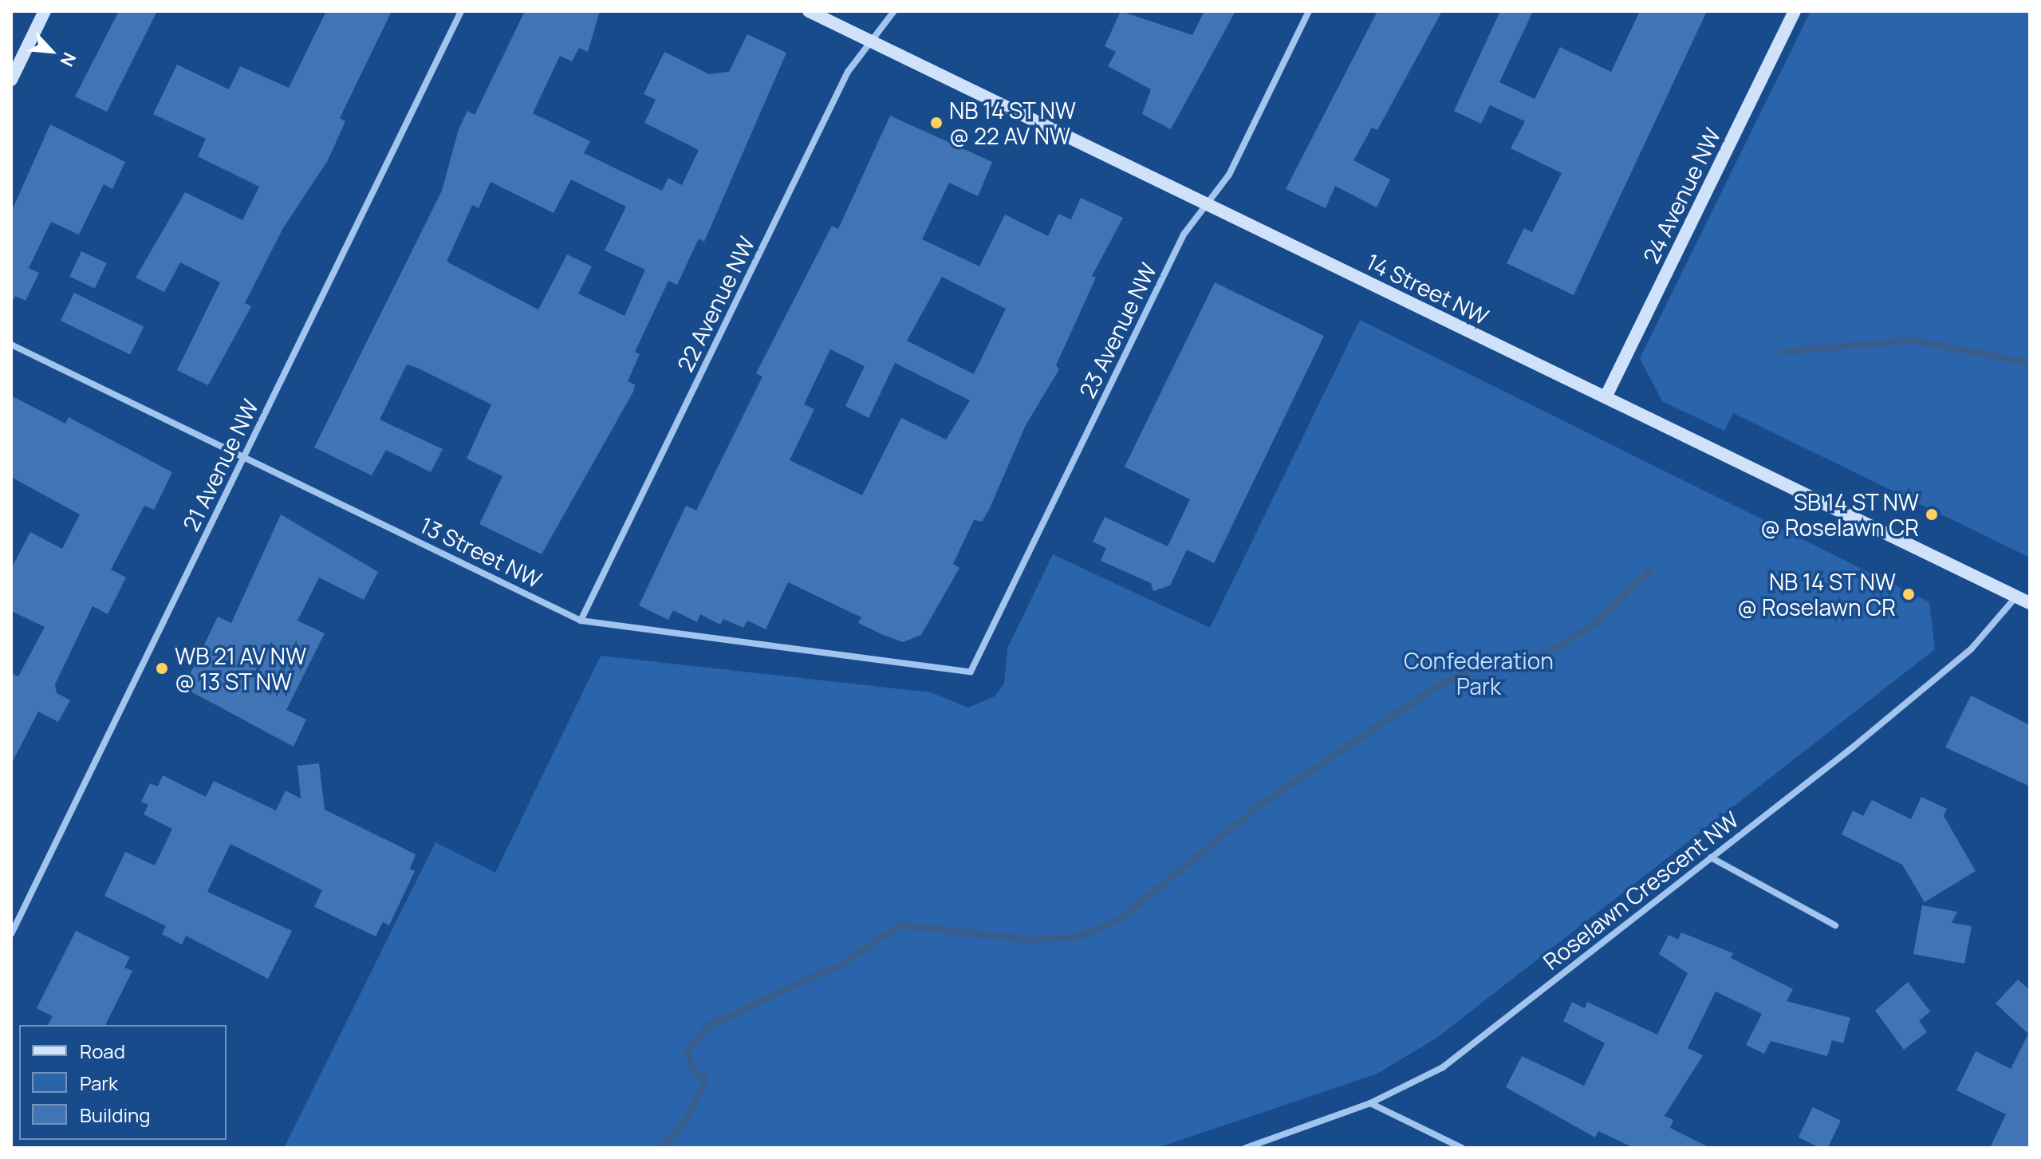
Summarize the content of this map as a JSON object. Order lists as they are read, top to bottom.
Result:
{
  "streets": {
    "main road": ["24 Avenue NW", "14 Street NW"],
    "street": [
      "22 Avenue NW",
      "23 Avenue NW",
      "21 Avenue NW",
      "13 Street NW",
      "Roselawn Crescent NW"
    ]
  },
  "crossings": [
    ["24 Avenue NW", "14 Street NW"],
    ["14 Street NW", "22 Avenue NW"],
    ["14 Street NW", "23 Avenue NW"],
    ["14 Street NW", "Roselawn Crescent NW"],
    ["22 Avenue NW", "13 Street NW"],
    ["23 Avenue NW", "13 Street NW"],
    ["21 Avenue NW", "13 Street NW"]
  ],
  "parks": ["Confederation Park"],
  "places": [
    "NB 14 ST NW @ 22 AV NW",
    "SB 14 ST NW @ Roselawn CR",
    "NB 14 ST NW @ Roselawn CR",
    "WB 21 AV NW @ 13 ST NW"
  ],
  "legend": ["Road", "Park", "Building"],
  "north": "bottom right"
}
